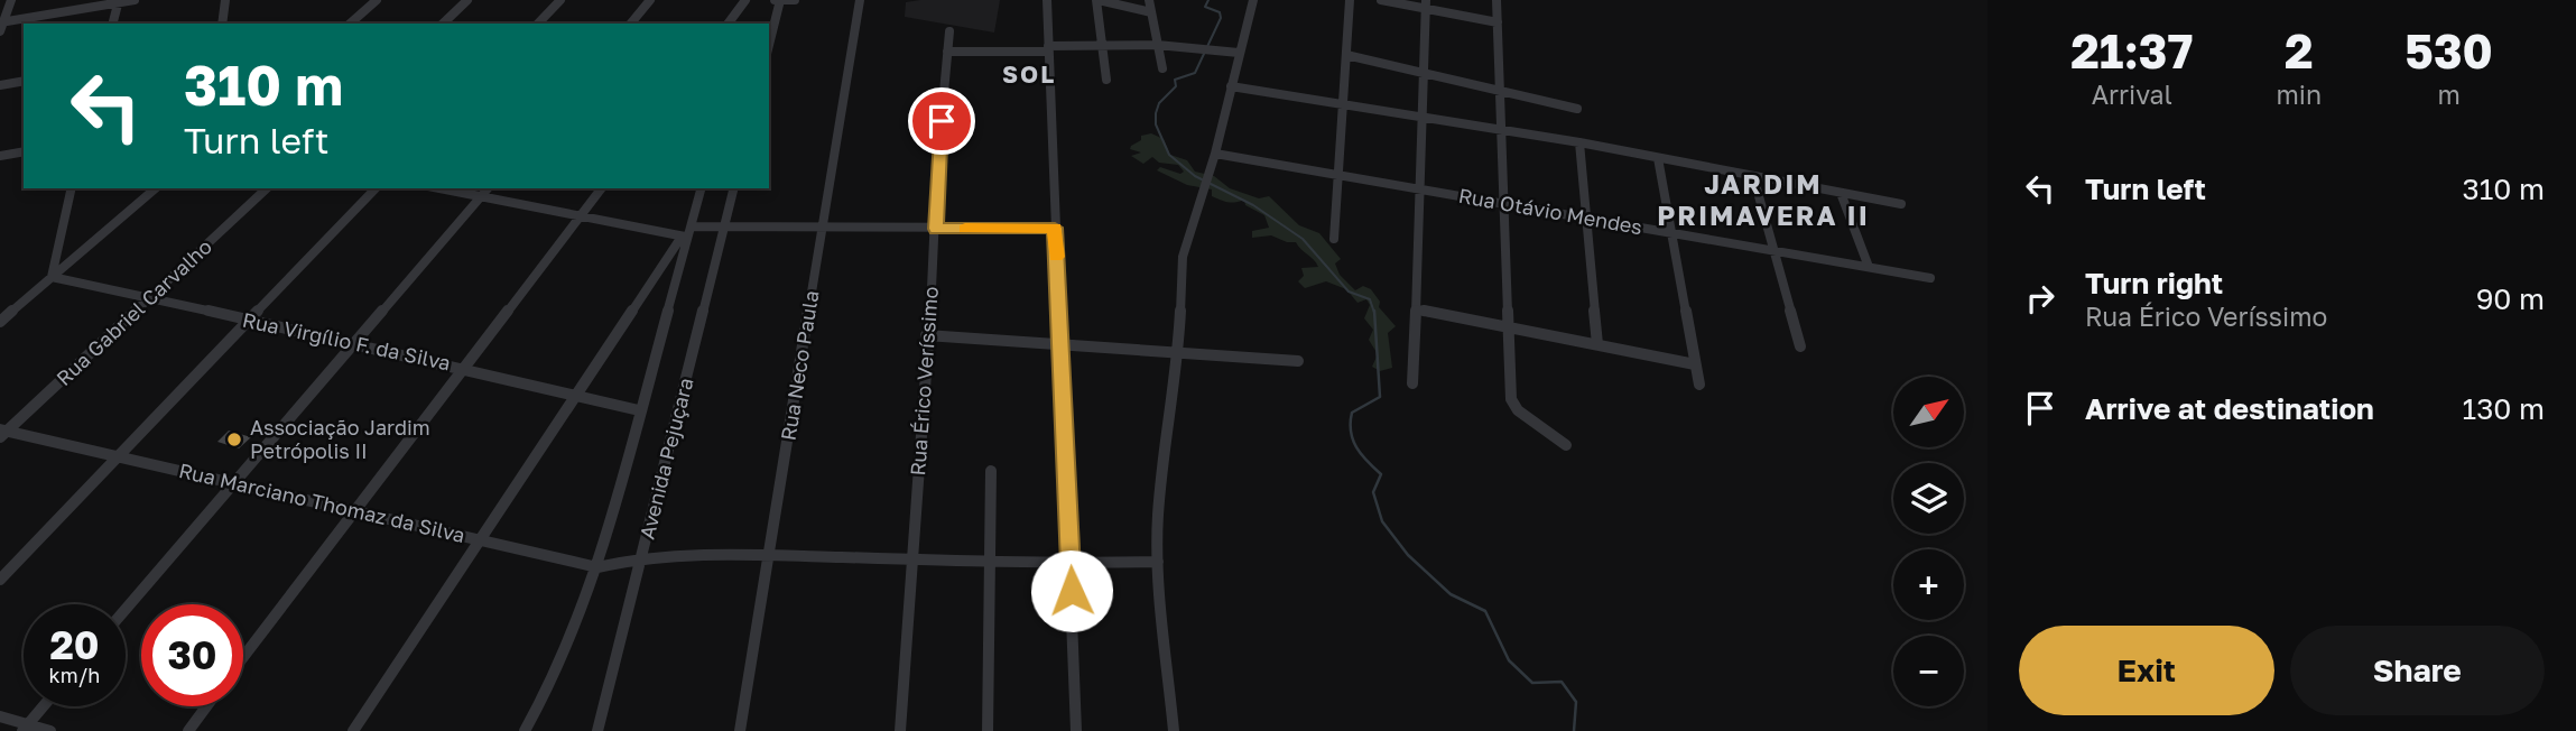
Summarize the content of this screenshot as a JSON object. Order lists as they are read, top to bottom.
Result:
{
  "streets": {
    "street": [
      "Rua Otávio Mendes",
      "Rua Gabriel Carvalho",
      "Rua Virgílio F. da Silva",
      "Rua Neco Paula",
      "Rua Érico Veríssimo",
      "Avenida Pejuçara",
      "Rua Marciano Thomaz da Silva"
    ]
  },
  "crossings": [
    ["Rua Gabriel Carvalho", "Rua Virgílio F. da Silva"],
    ["Rua Gabriel Carvalho", "Rua Marciano Thomaz da Silva"],
    ["Rua Neco Paula", "Rua Marciano Thomaz da Silva"],
    ["Rua Érico Veríssimo", "Rua Marciano Thomaz da Silva"],
    ["Avenida Pejuçara", "Rua Marciano Thomaz da Silva"]
  ],
  "districts": ["SOL", "JARDIM PRIMAVERA II"],
  "places": ["Associação Jardim Petrópolis II"],
  "north": "top right",
  "page": {
    "eta": [
      "21:37",
      "Arrival",
      "2",
      "min",
      "530",
      "m"
    ],
    "turn": ["310 m", "Turn left"],
    "list": [
      {
        "name": "Turn left",
        "value": "310 m"
      },
      {
        "name": "Turn right",
        "note": "Rua Érico Veríssimo",
        "value": "90 m"
      },
      {
        "name": "Arrive at destination",
        "value": "130 m"
      }
    ],
    "map_buttons": ["+", "−"],
    "speed": "20 km/h",
    "limit": "30",
    "buttons": ["Exit", "Share"]
  }
}
